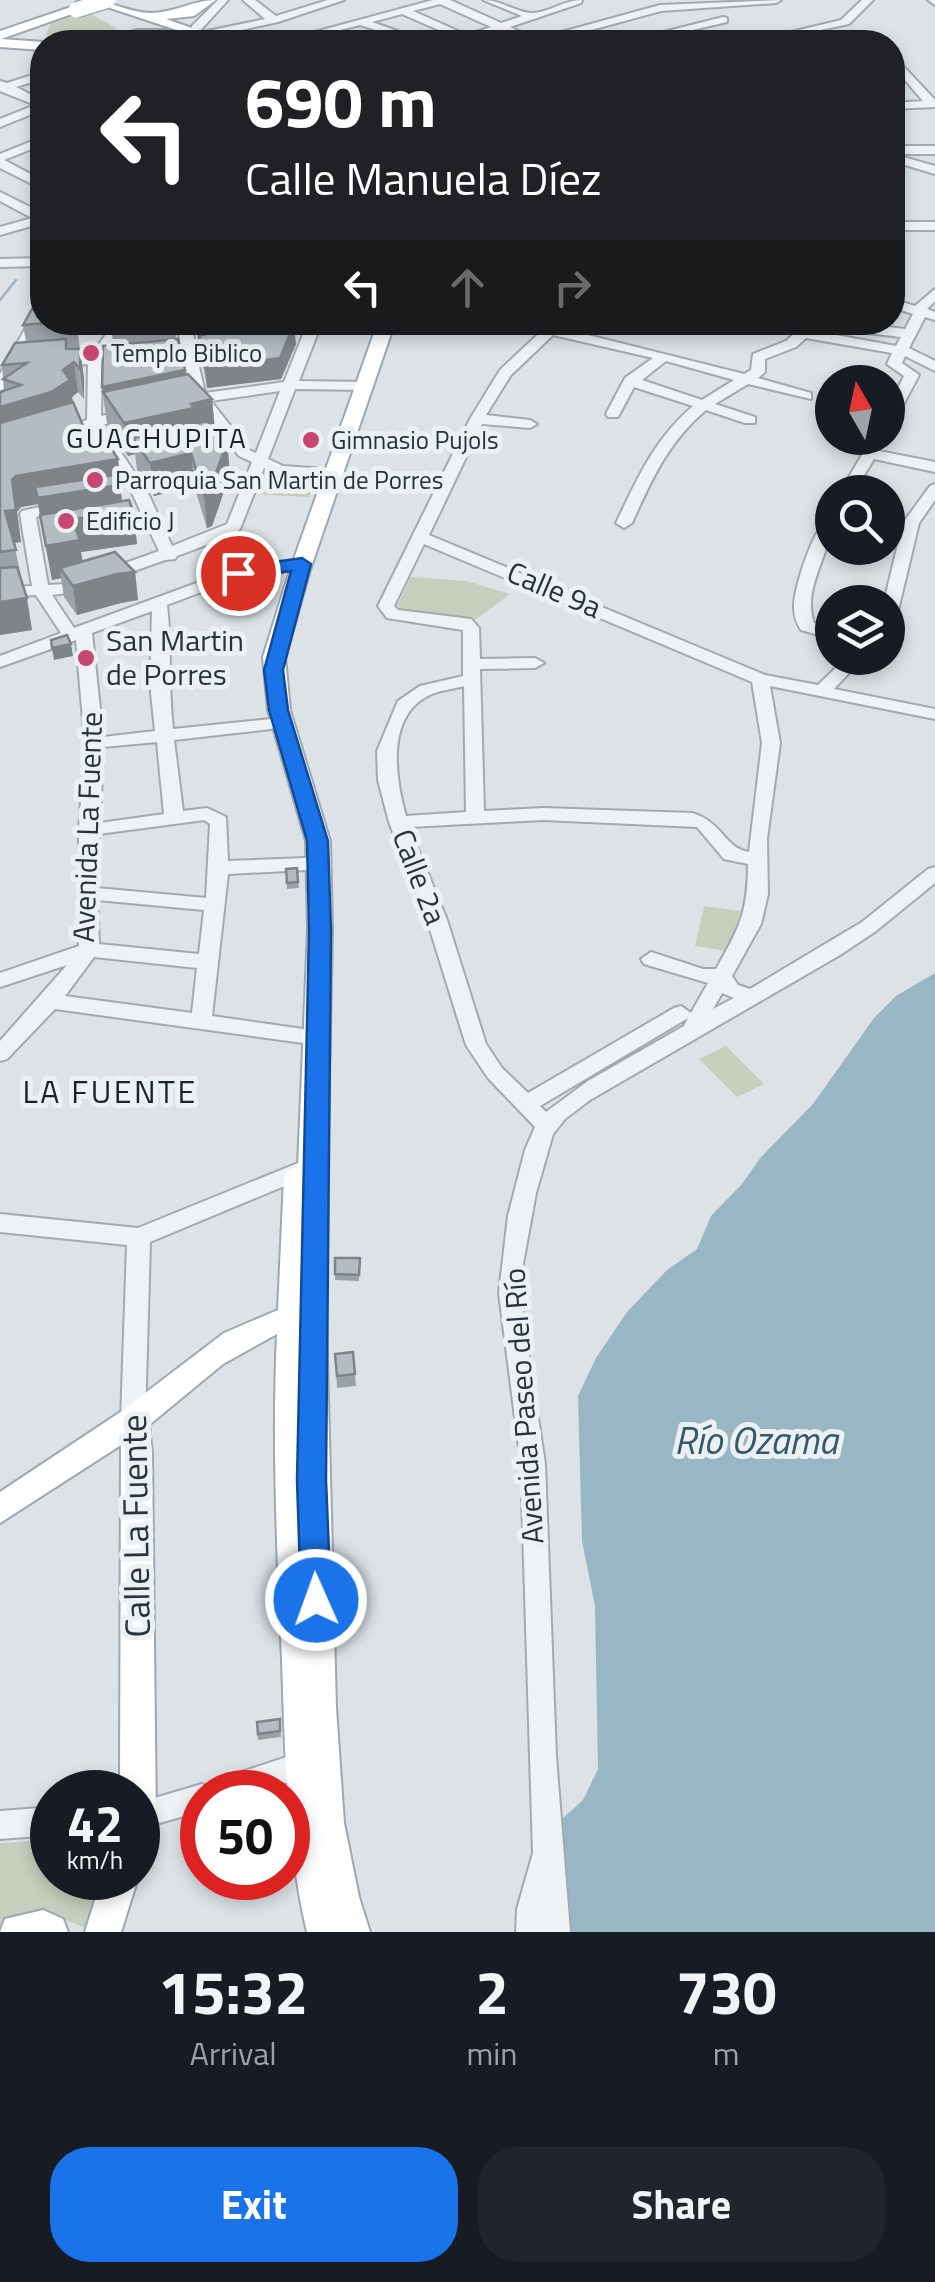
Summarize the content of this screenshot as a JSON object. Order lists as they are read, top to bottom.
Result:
{
  "streets": {
    "main road": ["Calle La Fuente"],
    "street": [
      "Calle 9a",
      "Avenida La Fuente",
      "Calle 2a",
      "Avenida Paseo del Río"
    ]
  },
  "crossings": [
    ["Calle 2a", "Avenida Paseo del Río"]
  ],
  "districts": ["GUACHUPITA", "LA FUENTE"],
  "water": ["Río Ozama"],
  "places": [
    "Templo Biblico",
    "Gimnasio Pujols",
    "Parroquia San Martin de Porres",
    "Edificio J",
    "San Martin de Porres"
  ],
  "north": "top",
  "page": {
    "turn": ["690 m", "Calle Manuela Díez"],
    "speed": "42 km/h",
    "limit": "50",
    "eta": [
      "15:32",
      "Arrival",
      "2",
      "min",
      "730",
      "m"
    ],
    "buttons": ["Exit", "Share"]
  }
}
